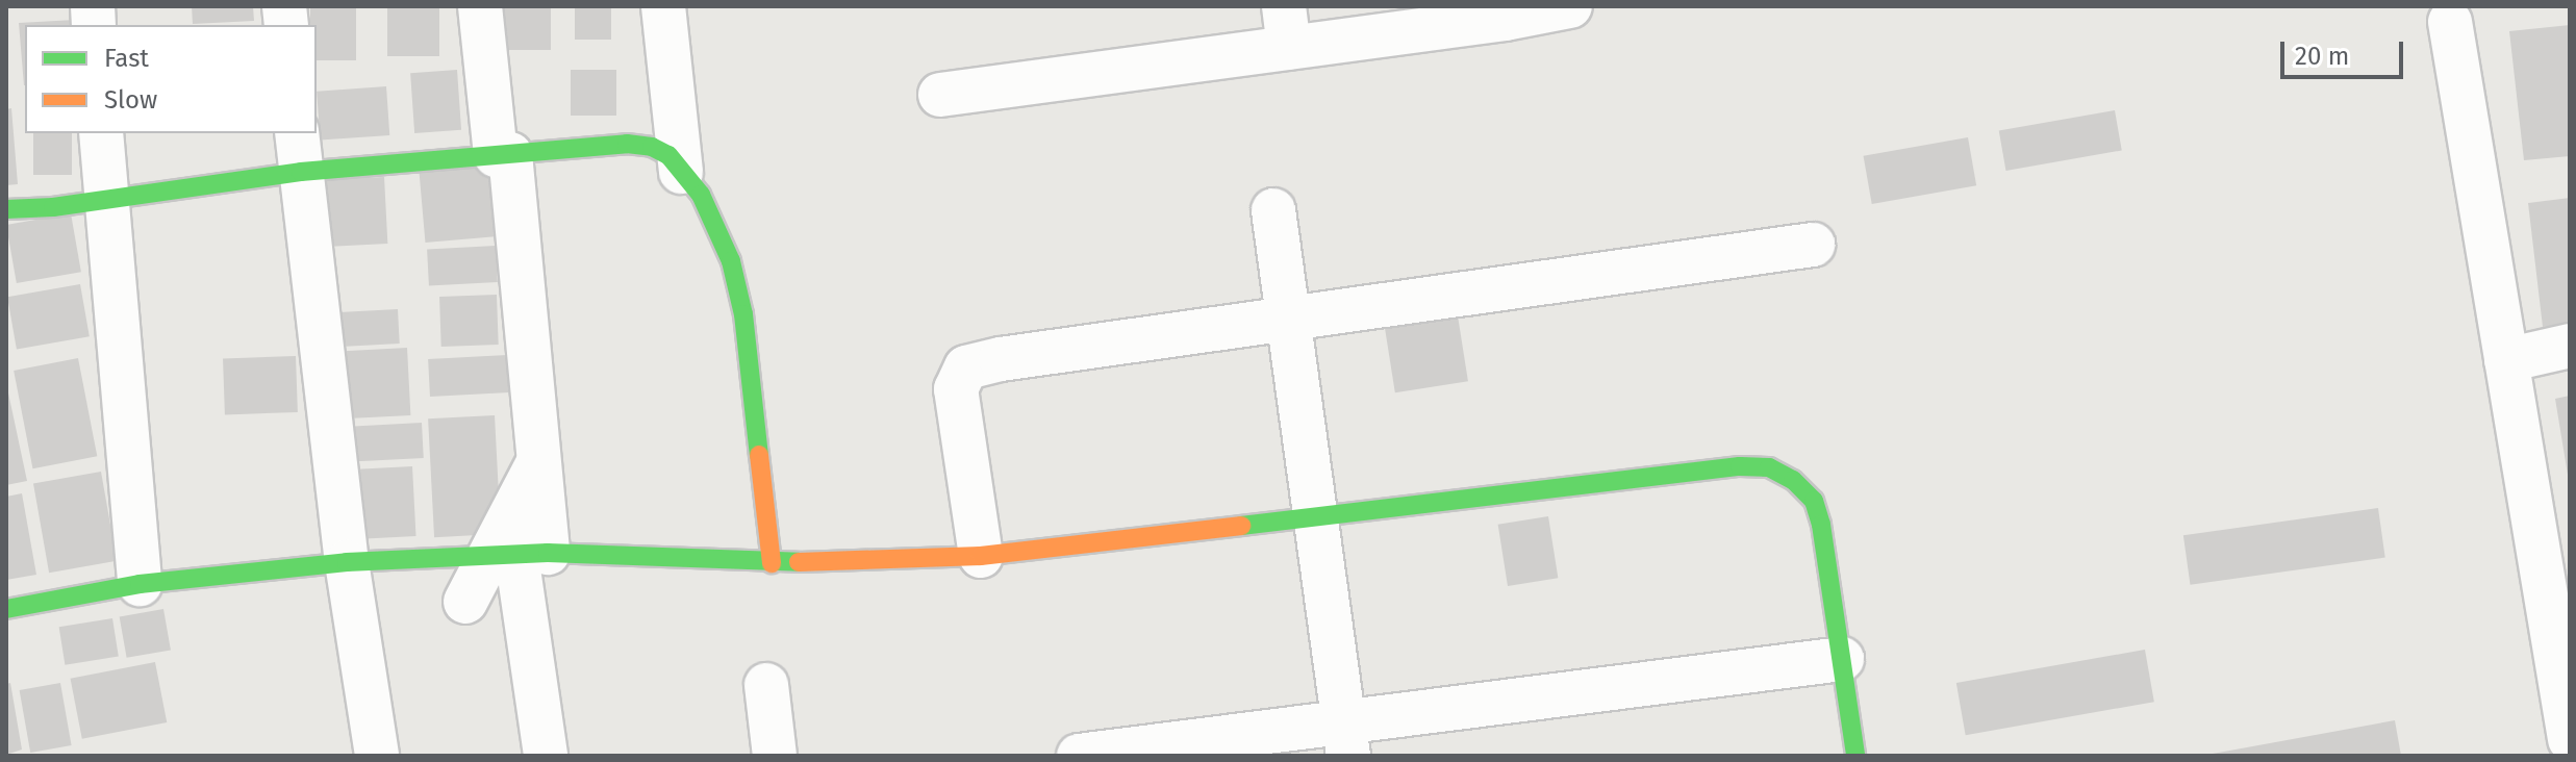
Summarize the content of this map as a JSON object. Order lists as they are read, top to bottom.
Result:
{
  "legend": ["Fast", "Slow"],
  "scale_bar": "20 m"
}
